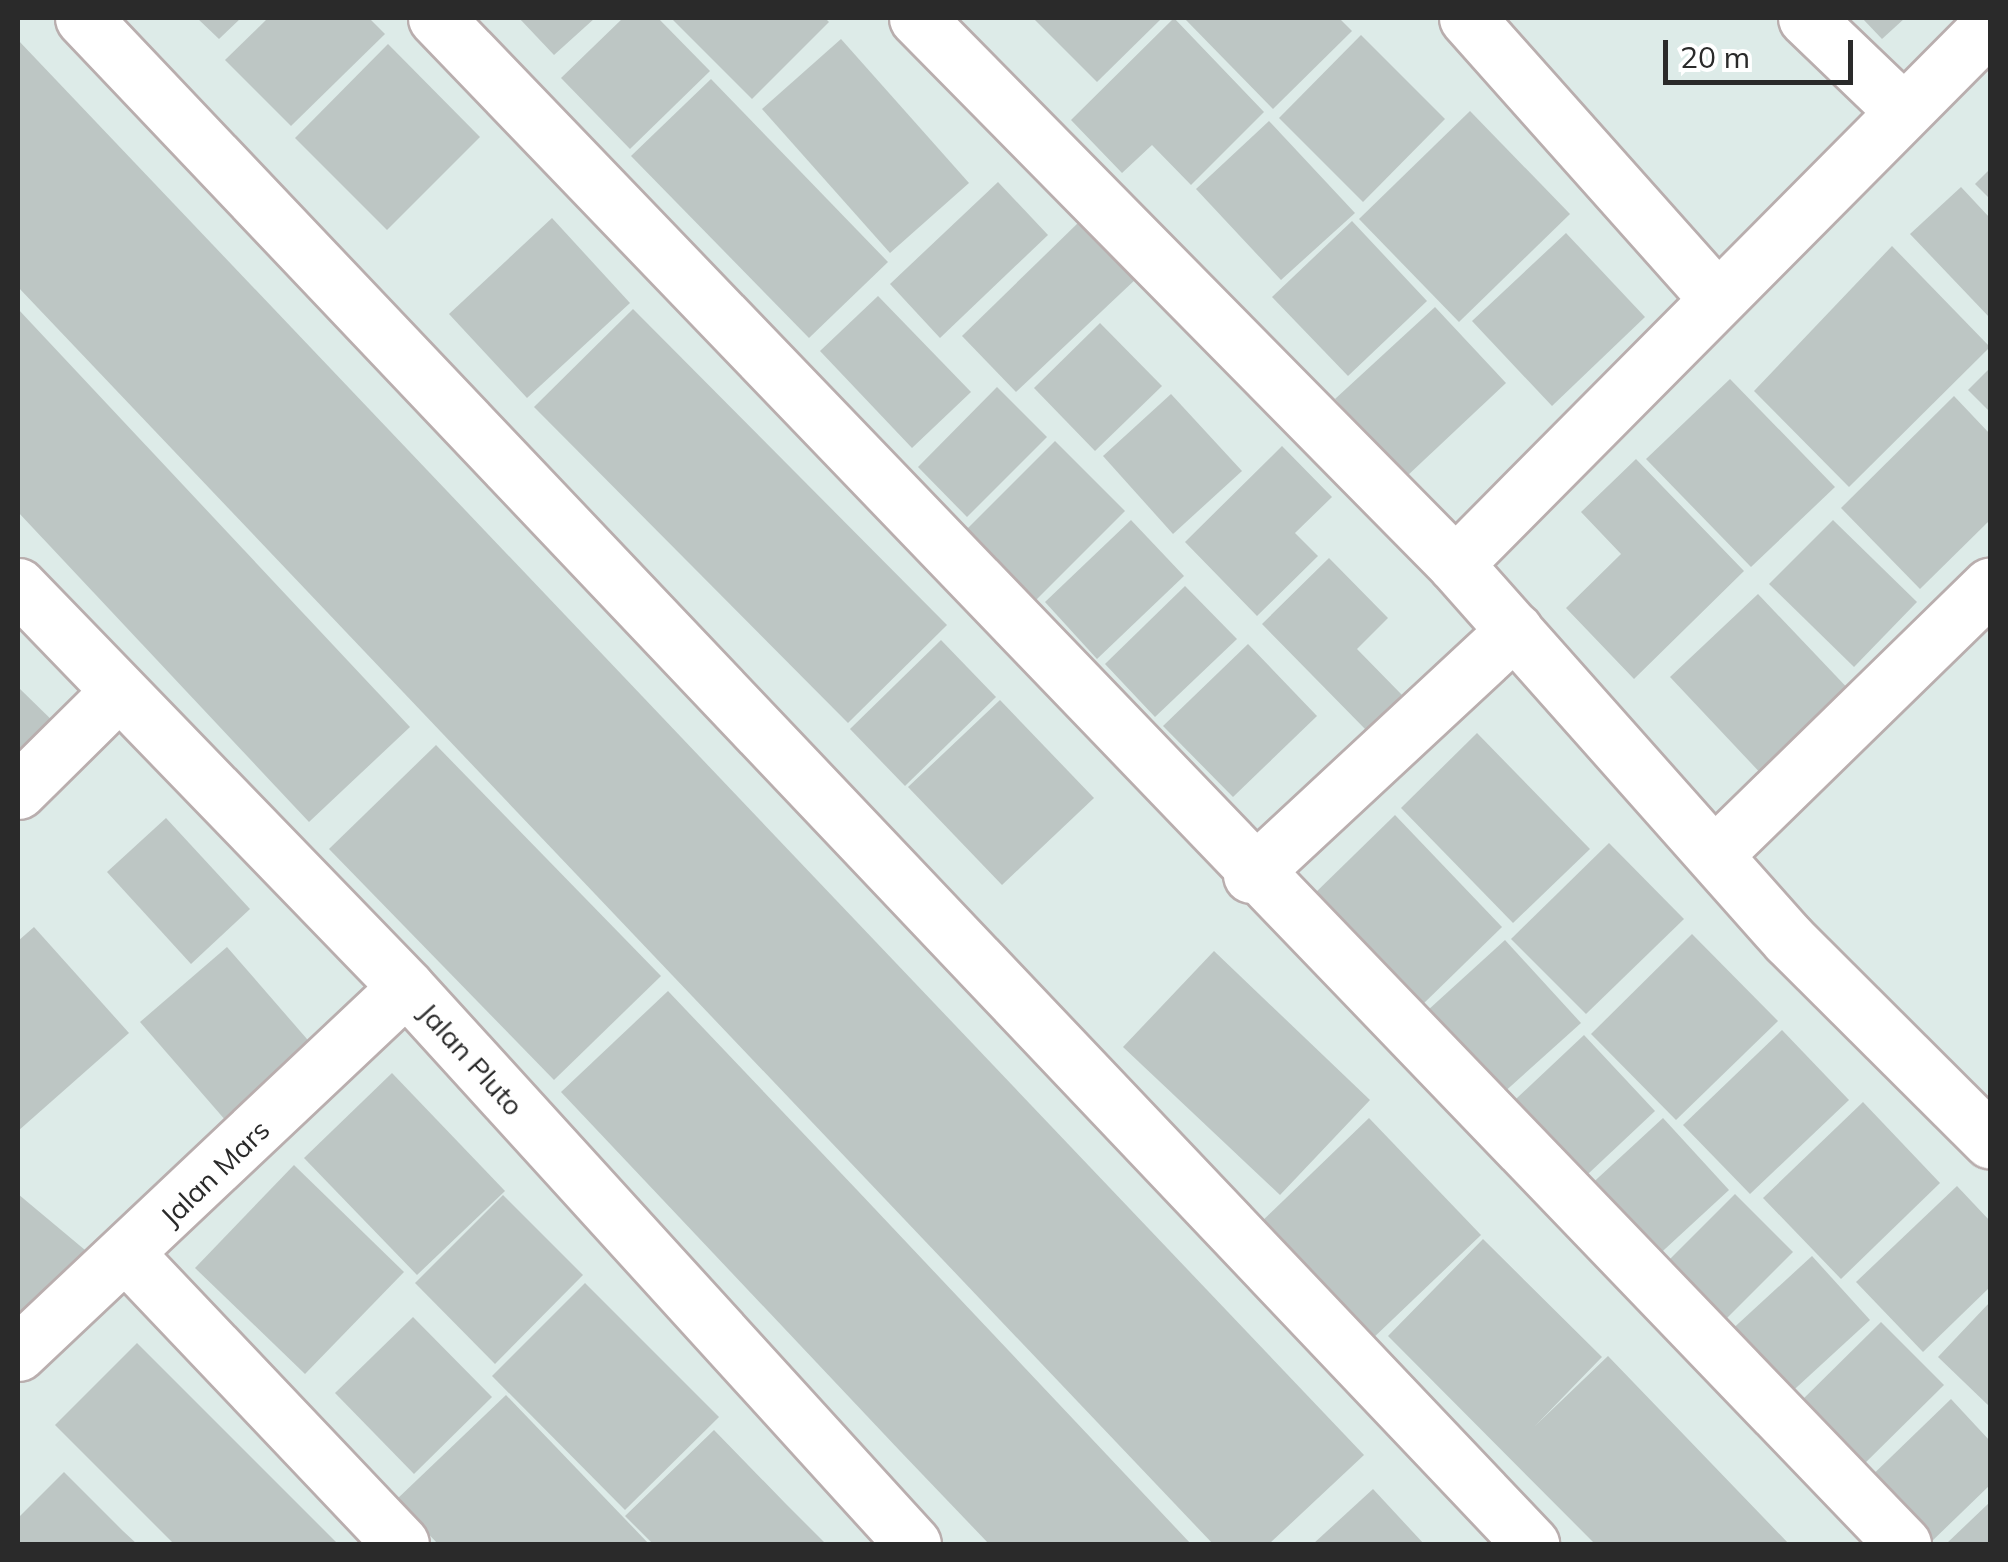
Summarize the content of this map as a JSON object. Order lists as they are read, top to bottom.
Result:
{
  "streets": {
    "street": ["Jalan Pluto", "Jalan Mars"]
  },
  "crossings": [
    ["Jalan Pluto", "Jalan Mars"]
  ],
  "scale_bar": "20 m"
}
